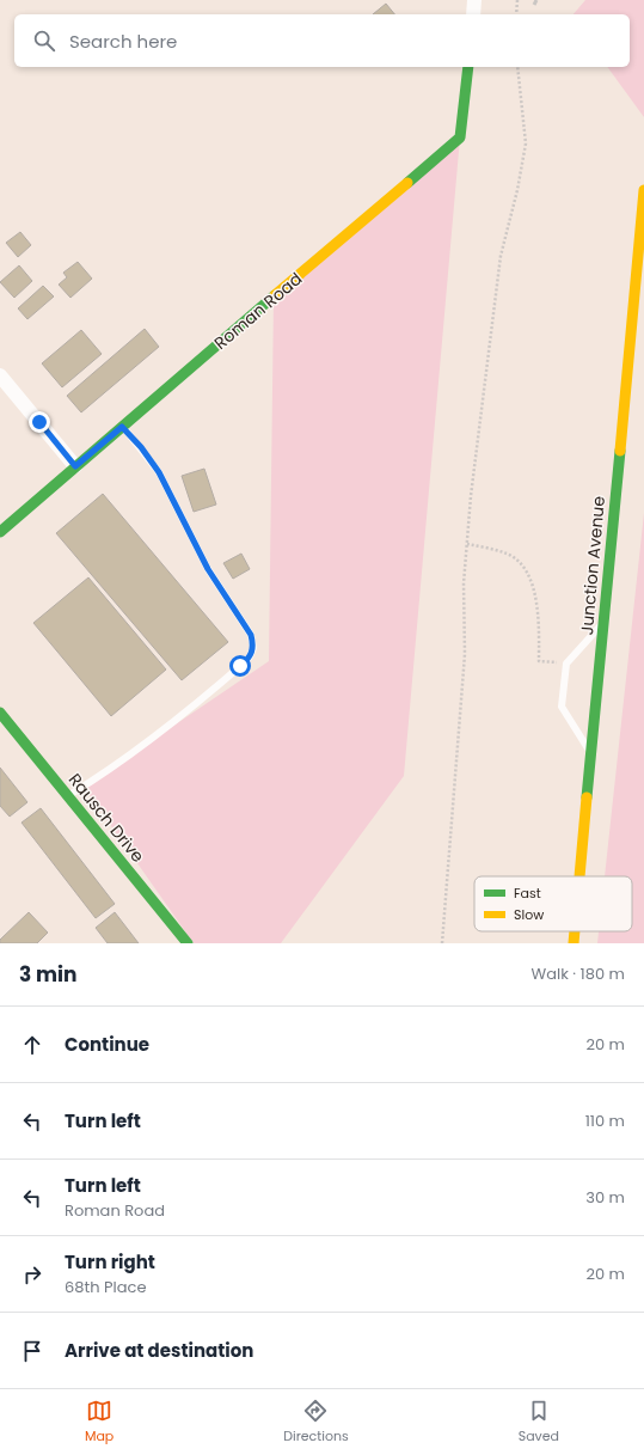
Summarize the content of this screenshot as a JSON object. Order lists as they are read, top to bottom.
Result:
{
  "streets": {
    "street": ["Roman Road", "Junction Avenue", "Rausch Drive"]
  },
  "legend": ["Fast", "Slow"],
  "page": {
    "search": "Search here",
    "heading": ["3 min", "Walk · 180 m"],
    "list": [
      ["Continue", "20 m"],
      ["Turn left", "110 m"],
      ["Turn left", "Roman Road", "30 m"],
      ["Turn right", "68th Place", "20 m"],
      "Arrive at destination"
    ],
    "nav": ["Map", "Directions", "Saved"]
  }
}
